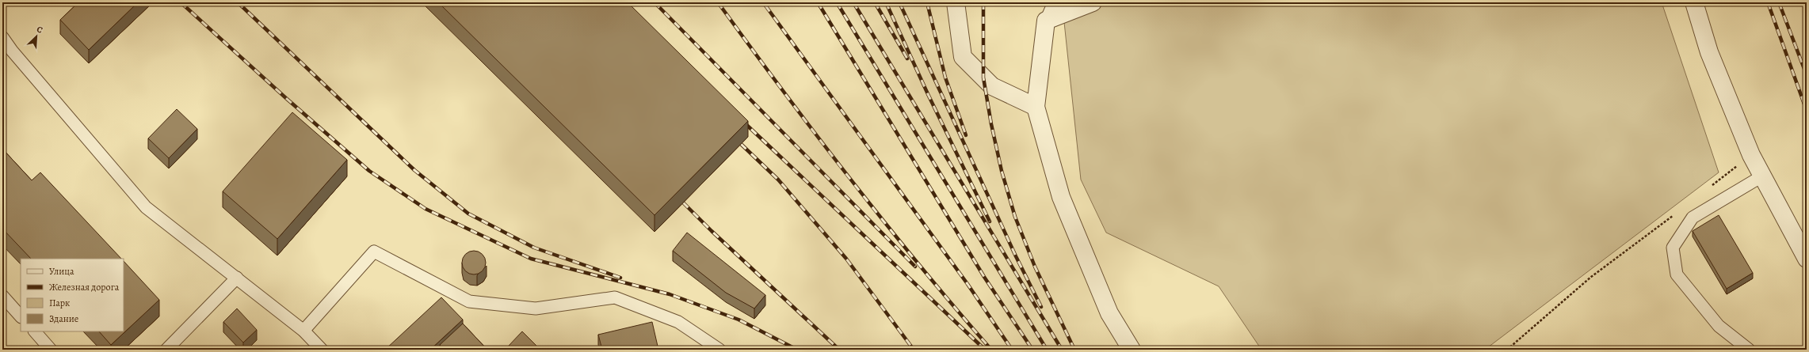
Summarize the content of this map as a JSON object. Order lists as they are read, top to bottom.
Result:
{
  "legend": [
    "Улица",
    "Железная дорога",
    "Парк",
    "Здание"
  ],
  "north": "top right"
}
